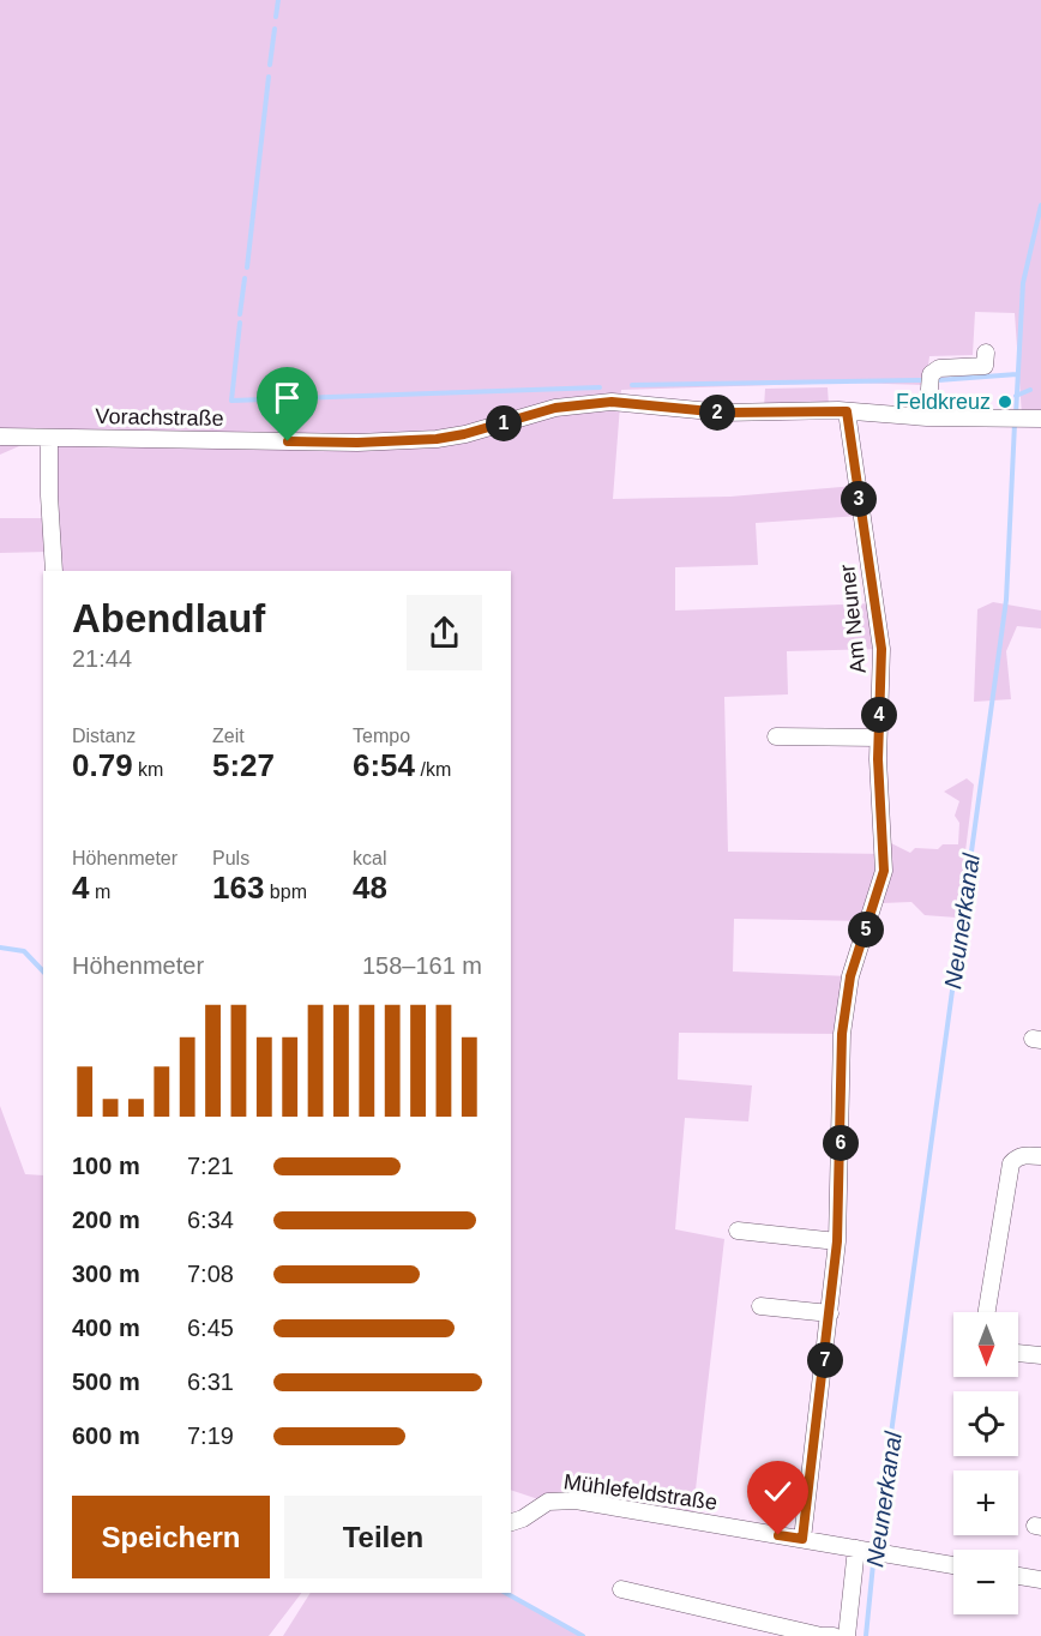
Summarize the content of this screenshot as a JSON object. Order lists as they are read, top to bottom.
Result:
{
  "streets": {
    "street": ["Vorachstraße", "Am Neuner", "Mühlefeldstraße"]
  },
  "crossings": [
    ["Vorachstraße", "Am Neuner"],
    ["Am Neuner", "Mühlefeldstraße"]
  ],
  "water": ["Neunerkanal"],
  "places": ["Feldkreuz"],
  "north": "bottom",
  "page": {
    "pins": [
      "2",
      "1",
      "3",
      "4",
      "5",
      "6",
      "7"
    ],
    "heading": ["Abendlauf", "21:44"],
    "stats": [
      ["Distanz", "0.79 km"],
      ["Zeit", "5:27"],
      ["Tempo", "6:54 /km"],
      ["Höhenmeter", "4 m"],
      ["Puls", "163 bpm"],
      ["kcal", "48"]
    ],
    "chart": ["Höhenmeter", "158–161 m"],
    "list": [
      {
        "name": "100 m",
        "note": "7:21"
      },
      {
        "name": "200 m",
        "note": "6:34"
      },
      {
        "name": "300 m",
        "note": "7:08"
      },
      {
        "name": "400 m",
        "note": "6:45"
      },
      {
        "name": "500 m",
        "note": "6:31"
      },
      {
        "name": "600 m",
        "note": "7:19"
      }
    ],
    "map_buttons": ["+", "−"],
    "buttons": ["Speichern", "Teilen"]
  }
}
